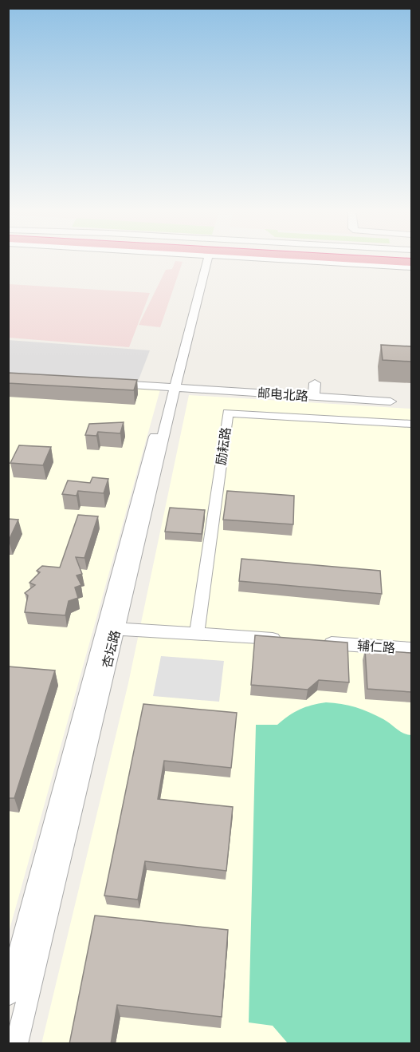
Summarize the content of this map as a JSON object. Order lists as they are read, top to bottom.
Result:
{
  "streets": {
    "street": [
      "邮电北路",
      "励耘路",
      "辅仁路",
      "杏坛路"
    ]
  },
  "crossings": [
    ["邮电北路", "杏坛路"]
  ]
}
